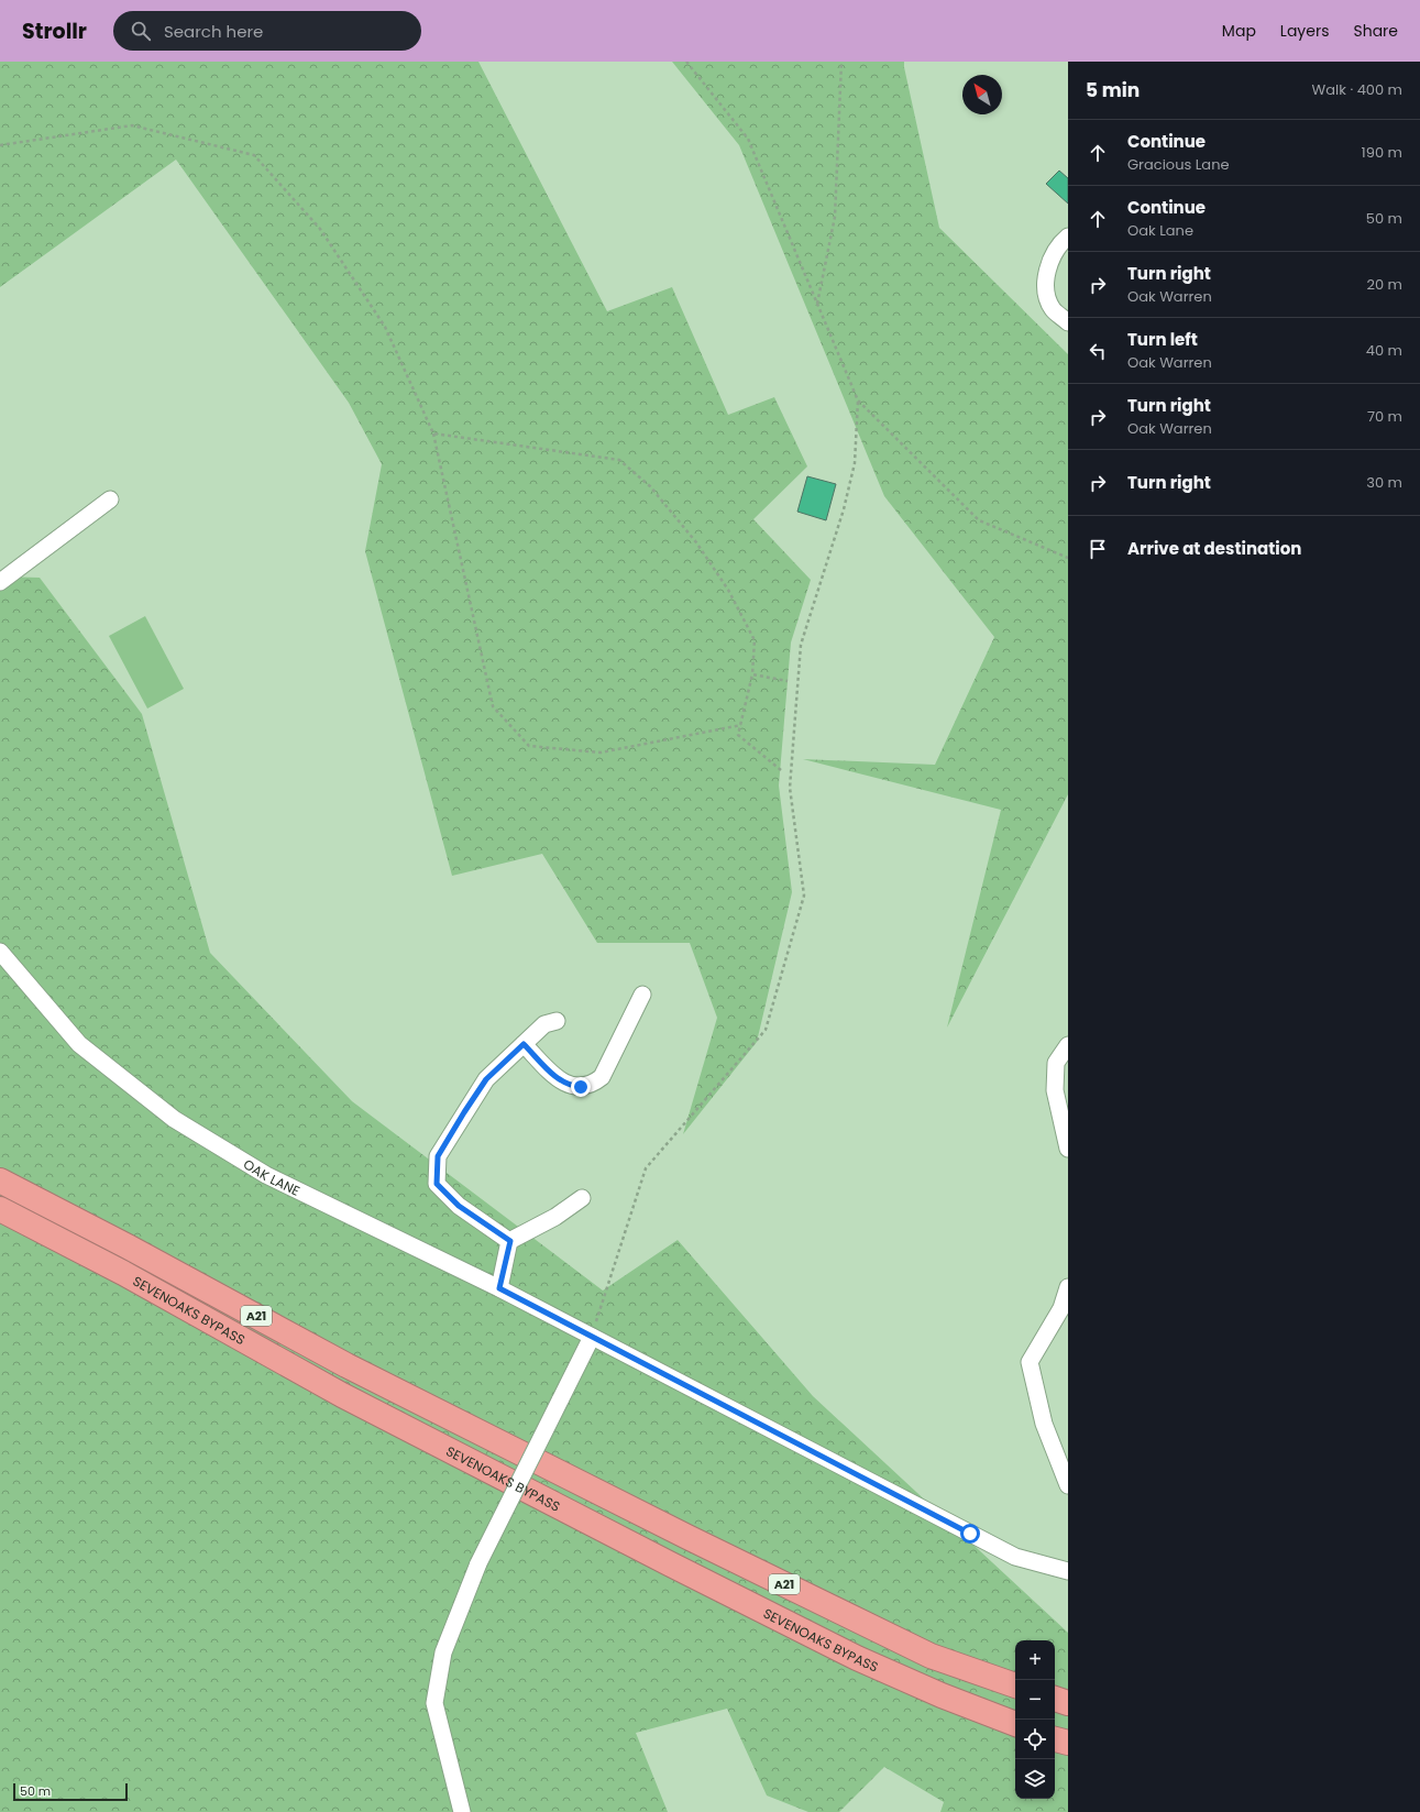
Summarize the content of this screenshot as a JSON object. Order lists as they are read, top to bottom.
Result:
{
  "streets": {
    "highway": ["SEVENOAKS BYPASS", "A21"],
    "street": ["OAK LANE"]
  },
  "scale_bar": "50 m",
  "north": "top left",
  "page": {
    "header": "Strollr",
    "search": "Search here",
    "nav": ["Map", "Layers", "Share"],
    "heading": ["5 min", "Walk · 400 m"],
    "list": [
      ["Continue", "Gracious Lane", "190 m"],
      ["Continue", "Oak Lane", "50 m"],
      ["Turn right", "Oak Warren", "20 m"],
      ["Turn left", "Oak Warren", "40 m"],
      ["Turn right", "Oak Warren", "70 m"],
      ["Turn right", "30 m"],
      "Arrive at destination"
    ],
    "map_buttons": ["+", "−"],
    "scale": "50 m"
  }
}
